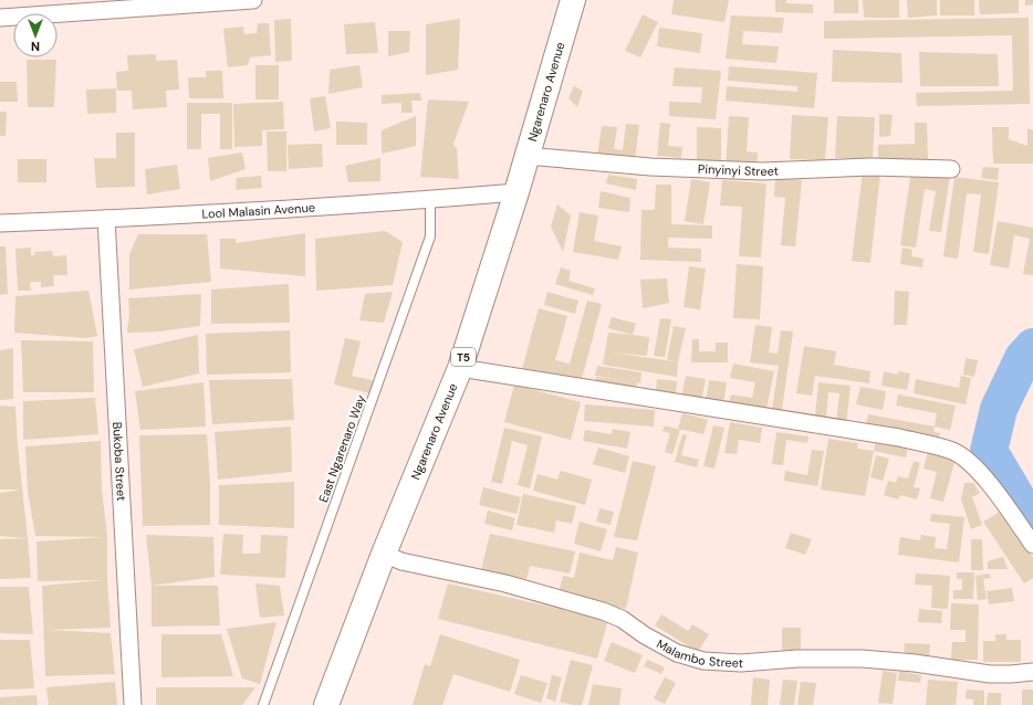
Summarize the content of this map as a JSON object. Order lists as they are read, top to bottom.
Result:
{
  "streets": {
    "highway": ["Ngarenaro Avenue", "T5"],
    "street": [
      "Pinyinyi Street",
      "Lool Malasin Avenue",
      "Bukoba Street",
      "Malambo Street"
    ],
    "lane": ["East Ngarenaro Way"]
  },
  "crossings": [
    ["Ngarenaro Avenue", "Pinyinyi Street"],
    ["Ngarenaro Avenue", "Lool Malasin Avenue"],
    ["Ngarenaro Avenue", "Malambo Street"],
    ["Lool Malasin Avenue", "East Ngarenaro Way"],
    ["Lool Malasin Avenue", "Bukoba Street"]
  ],
  "north": "bottom"
}
